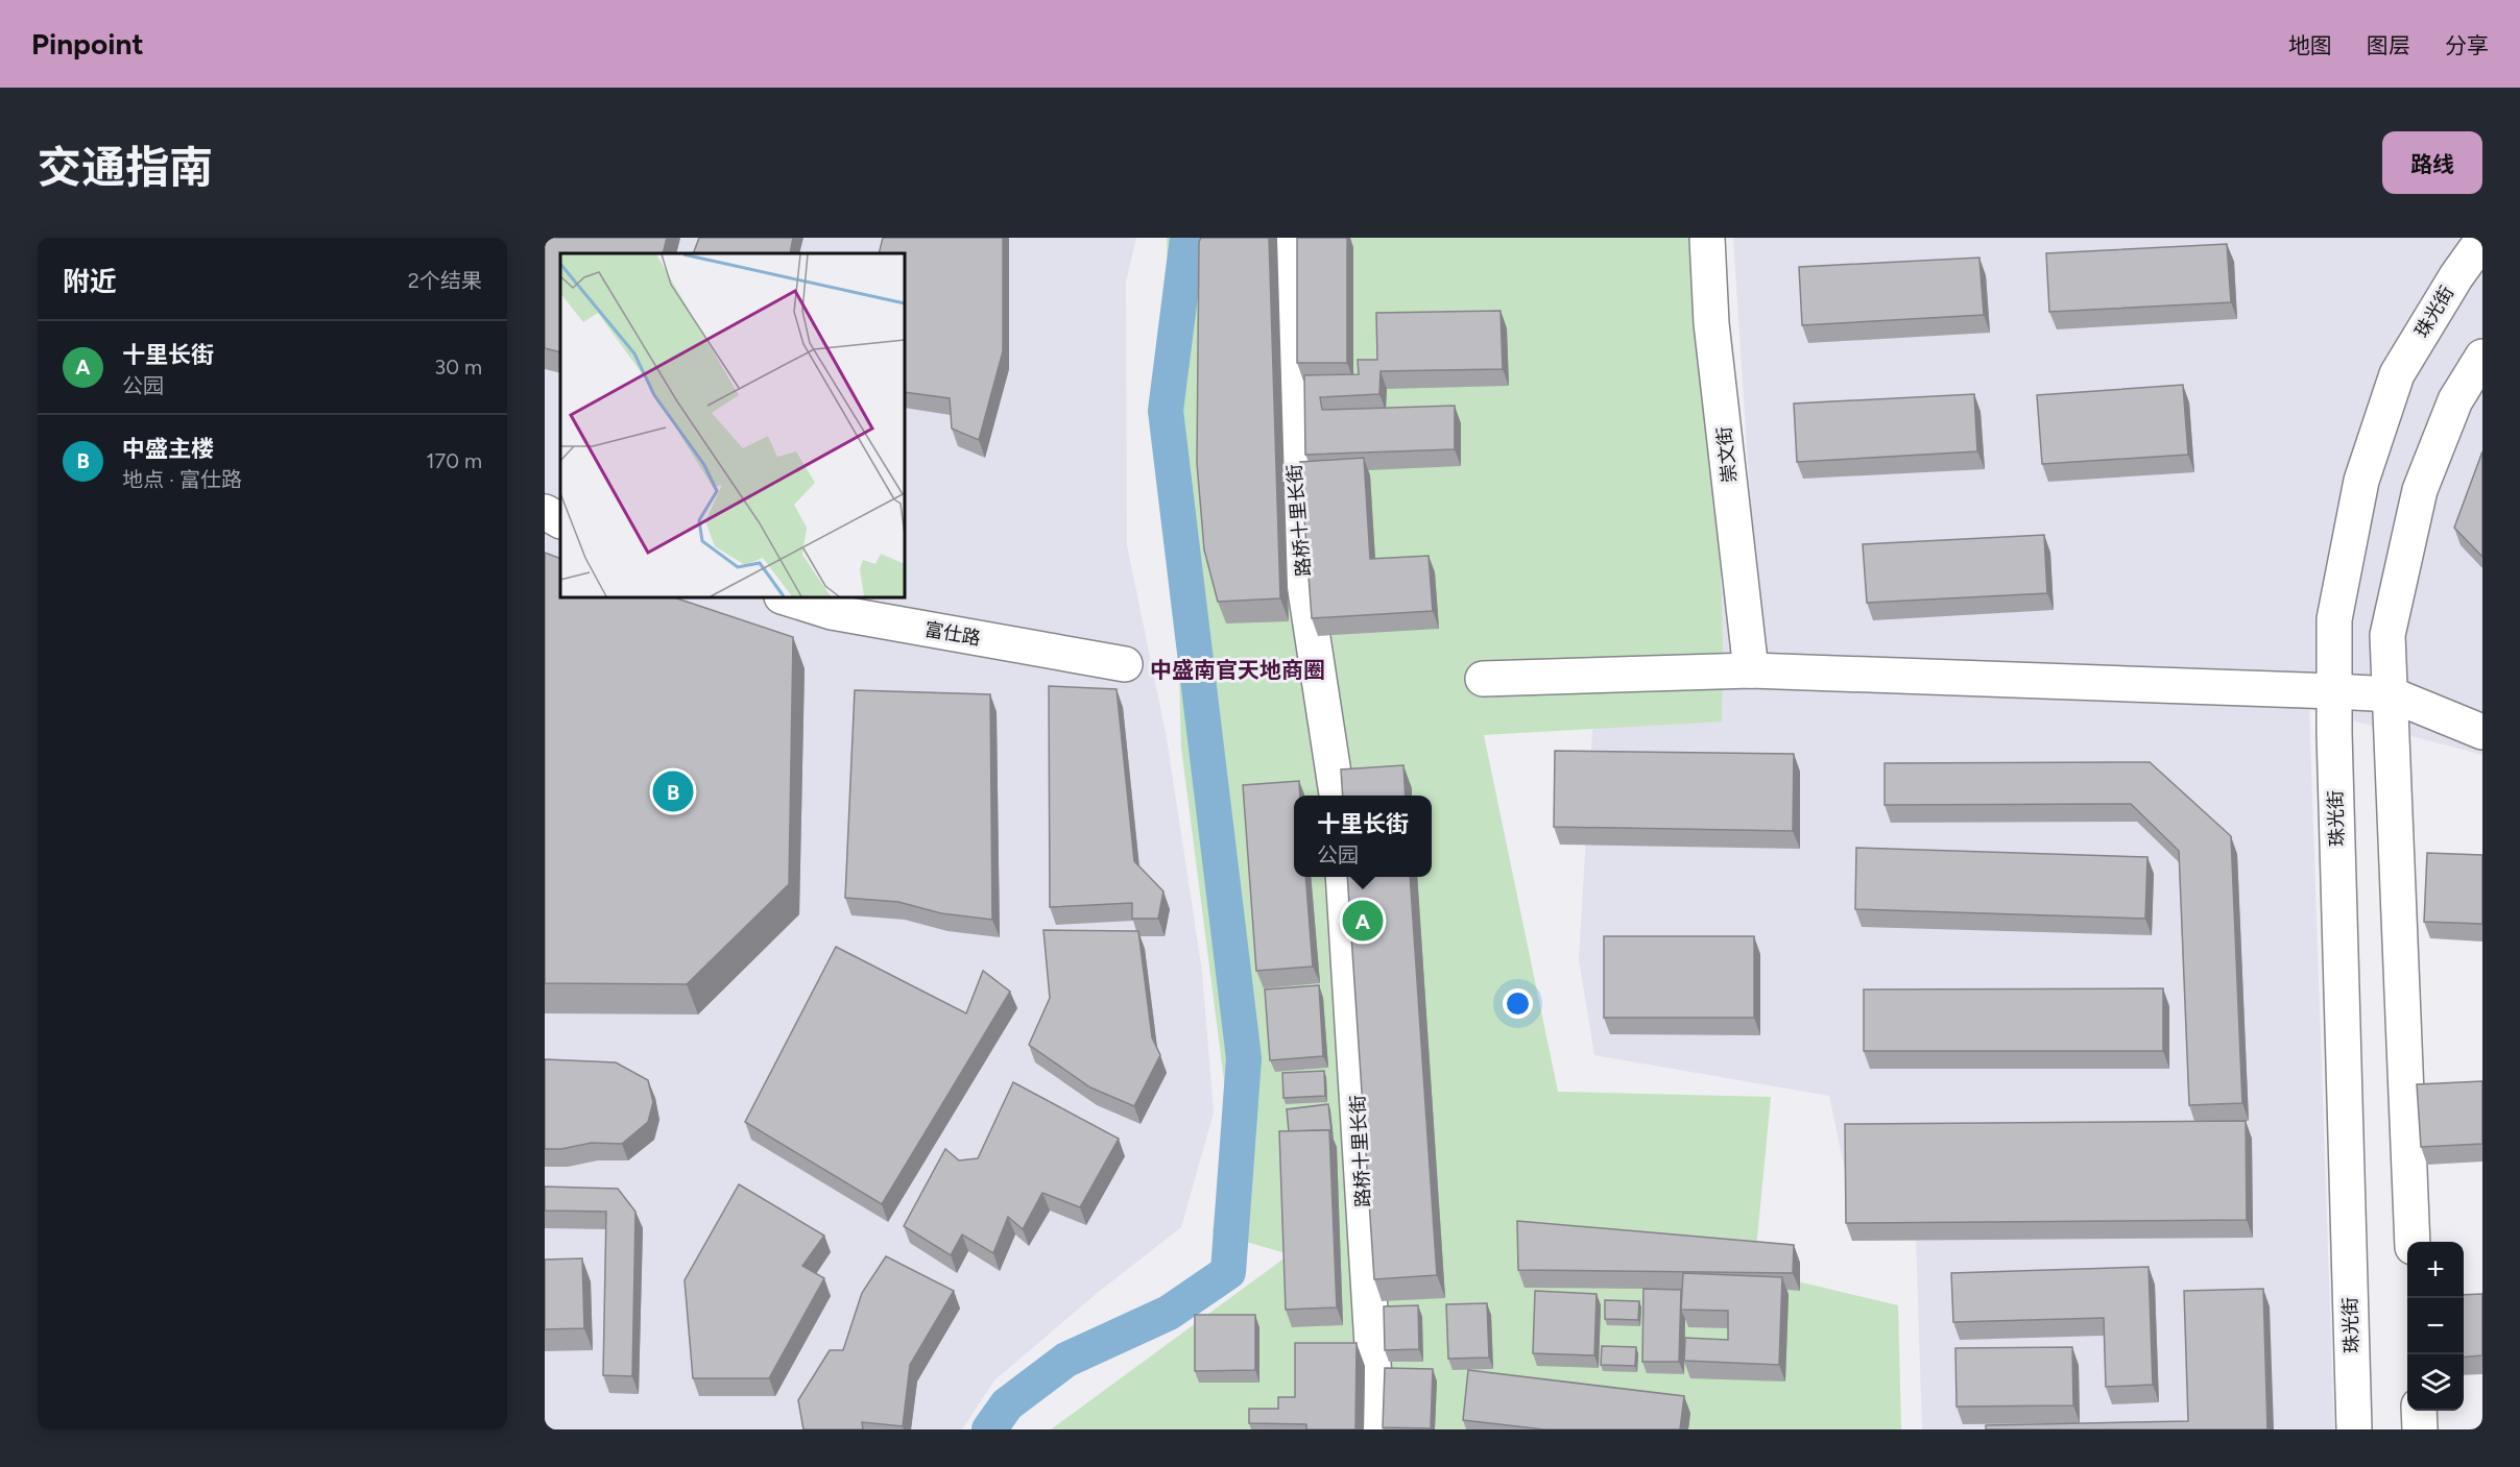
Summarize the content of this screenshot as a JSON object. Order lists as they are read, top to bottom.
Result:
{
  "streets": {
    "main road": [
      "珠光街",
      "崇文街",
      "路桥十里长街",
      "富仕路"
    ]
  },
  "districts": ["中盛南官天地商圈"],
  "page": {
    "header": "Pinpoint",
    "nav": ["地图", "图层", "分享"],
    "title": "交通指南",
    "buttons": "路线",
    "heading": ["附近", "2个结果"],
    "list": [
      {
        "mark": "A",
        "name": "十里长街",
        "note": "公园",
        "value": "30 m"
      },
      {
        "mark": "B",
        "name": "中盛主楼",
        "note": "地点 · 富仕路",
        "value": "170 m"
      }
    ],
    "pins": ["B", "A"],
    "popup": ["十里长街", "公园"],
    "map_buttons": ["+", "−"]
  }
}
